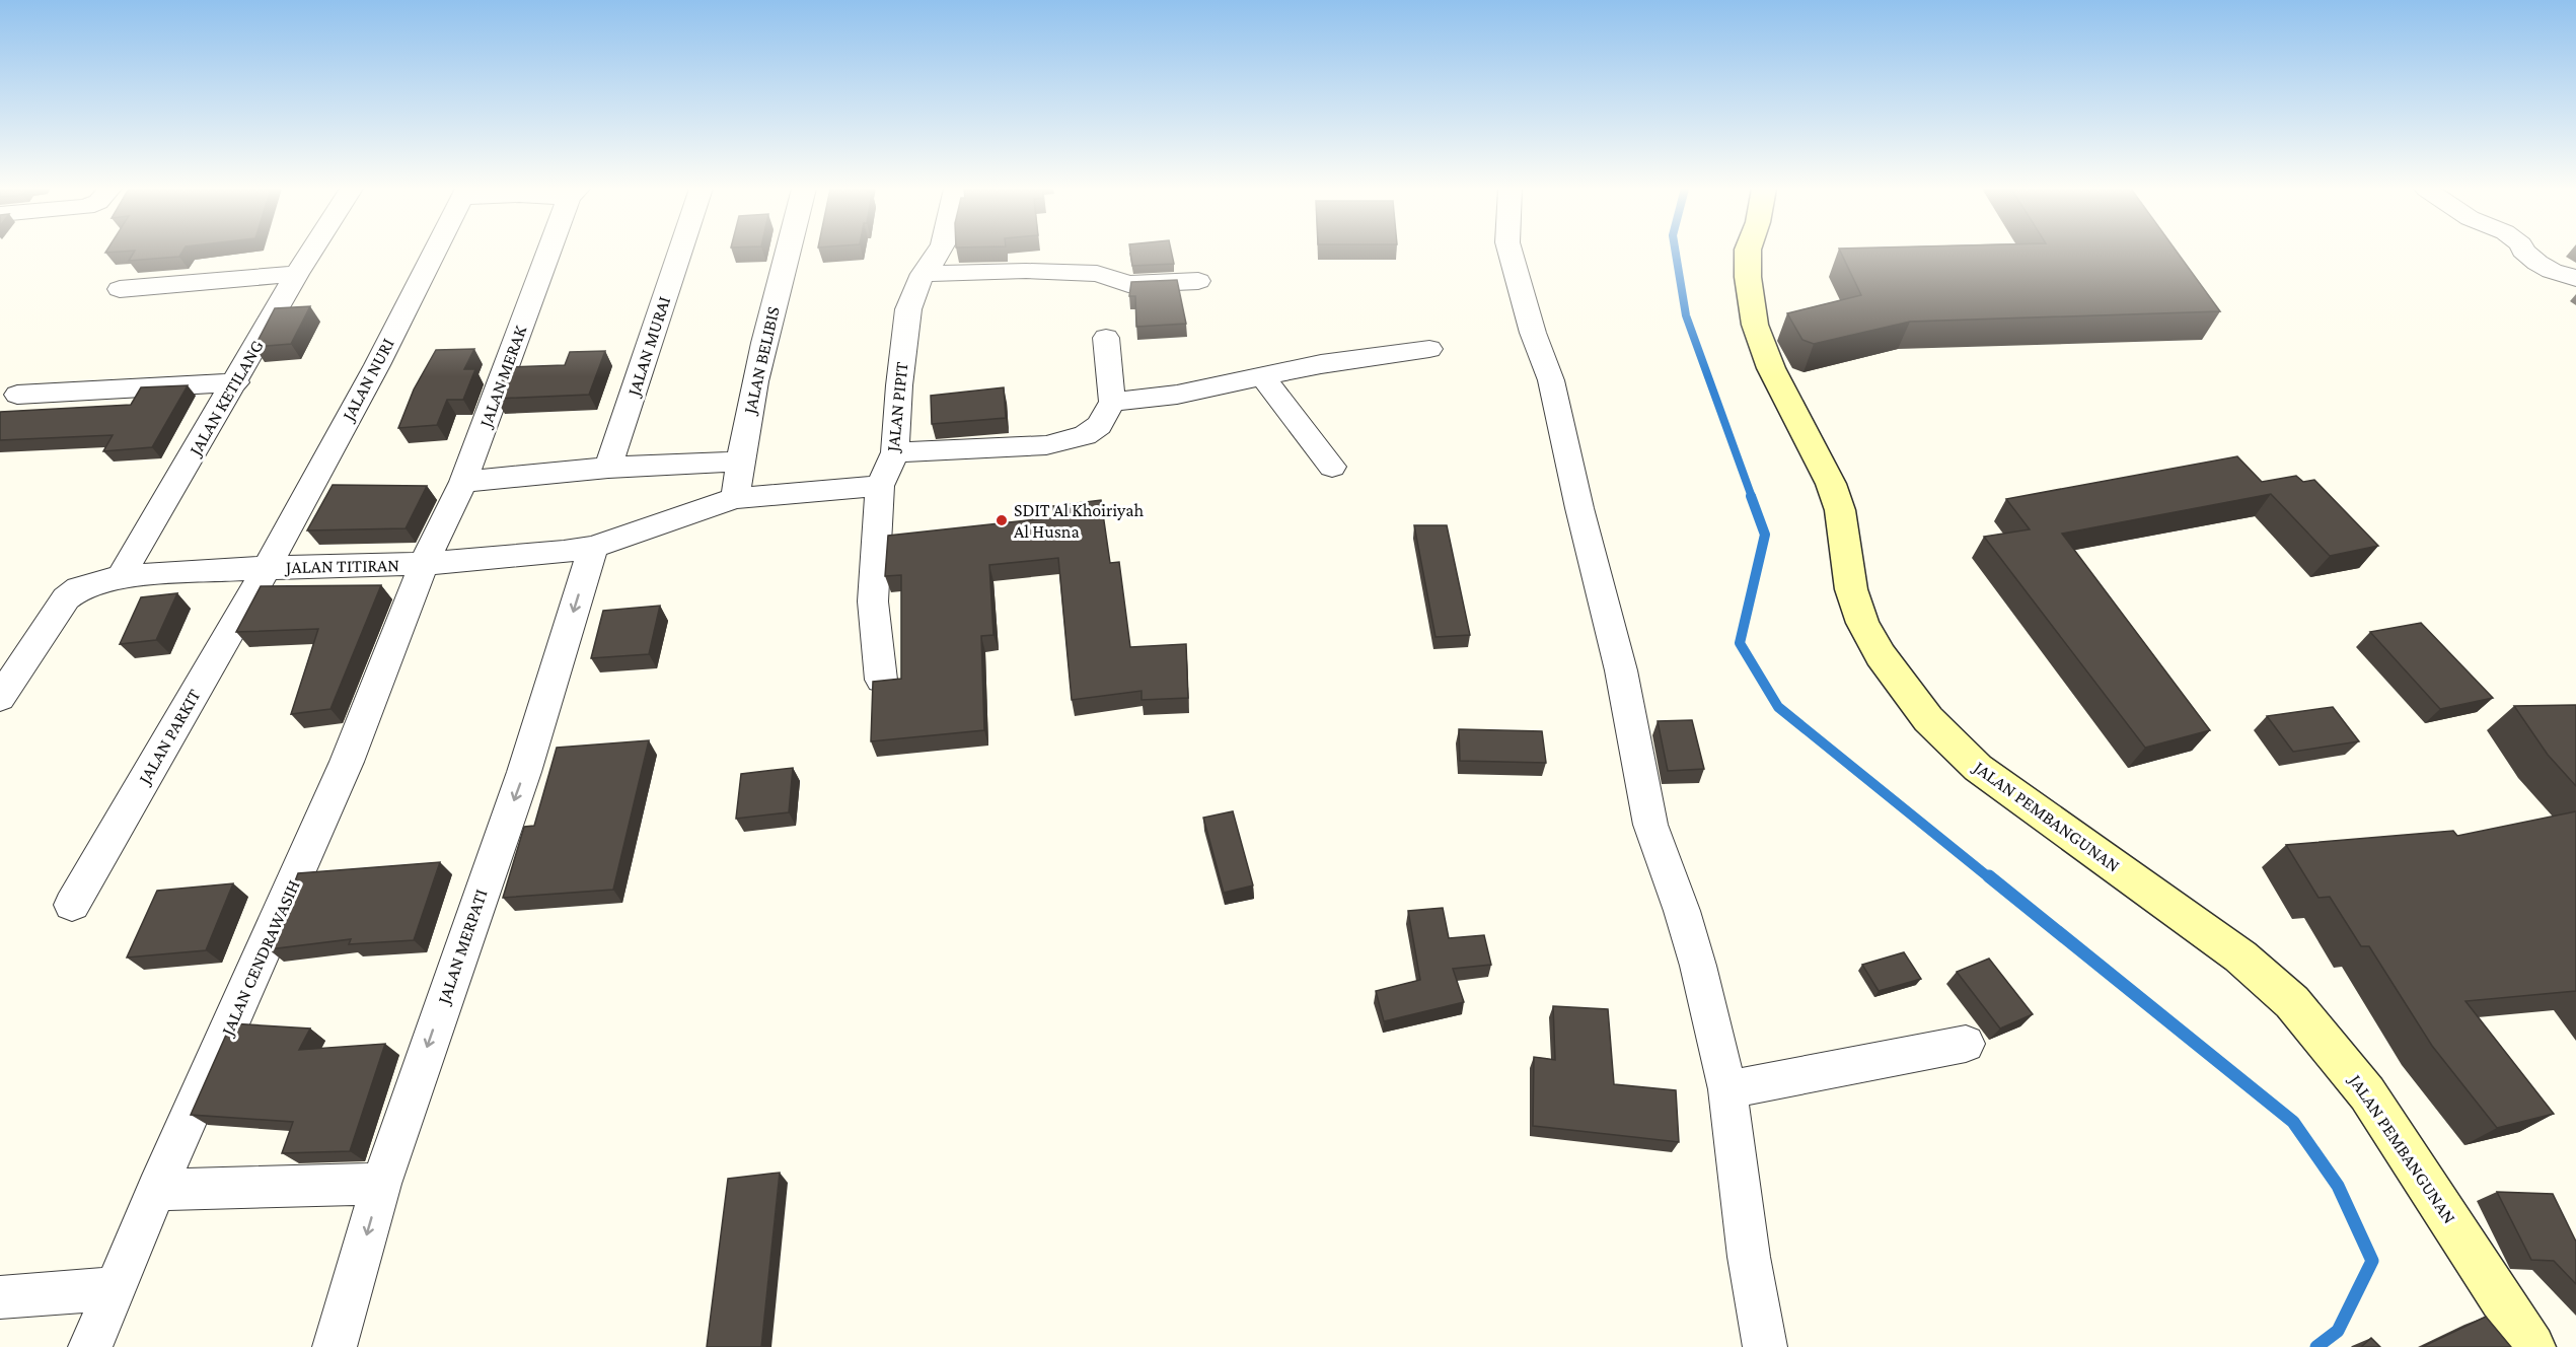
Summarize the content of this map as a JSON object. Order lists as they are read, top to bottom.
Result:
{
  "streets": {
    "street": [
      "JALAN MURAI",
      "JALAN BELIBIS",
      "JALAN MERAK",
      "JALAN NURI",
      "JALAN KETILANG",
      "JALAN PIPIT",
      "JALAN TITIRAN",
      "JALAN PARKIT",
      "JALAN PEMBANGUNAN",
      "JALAN MERPATI",
      "JALAN CENDRAWASIH"
    ]
  },
  "crossings": [
    ["JALAN BELIBIS", "JALAN TITIRAN"],
    ["JALAN MERAK", "JALAN TITIRAN"],
    ["JALAN MERAK", "JALAN CENDRAWASIH"],
    ["JALAN NURI", "JALAN TITIRAN"],
    ["JALAN NURI", "JALAN PARKIT"],
    ["JALAN KETILANG", "JALAN TITIRAN"],
    ["JALAN TITIRAN", "JALAN PARKIT"],
    ["JALAN TITIRAN", "JALAN MERPATI"],
    ["JALAN TITIRAN", "JALAN CENDRAWASIH"]
  ],
  "one_way": ["JALAN MERPATI"],
  "places": ["SDIT Al Khoiriyah Al Husna"]
}
